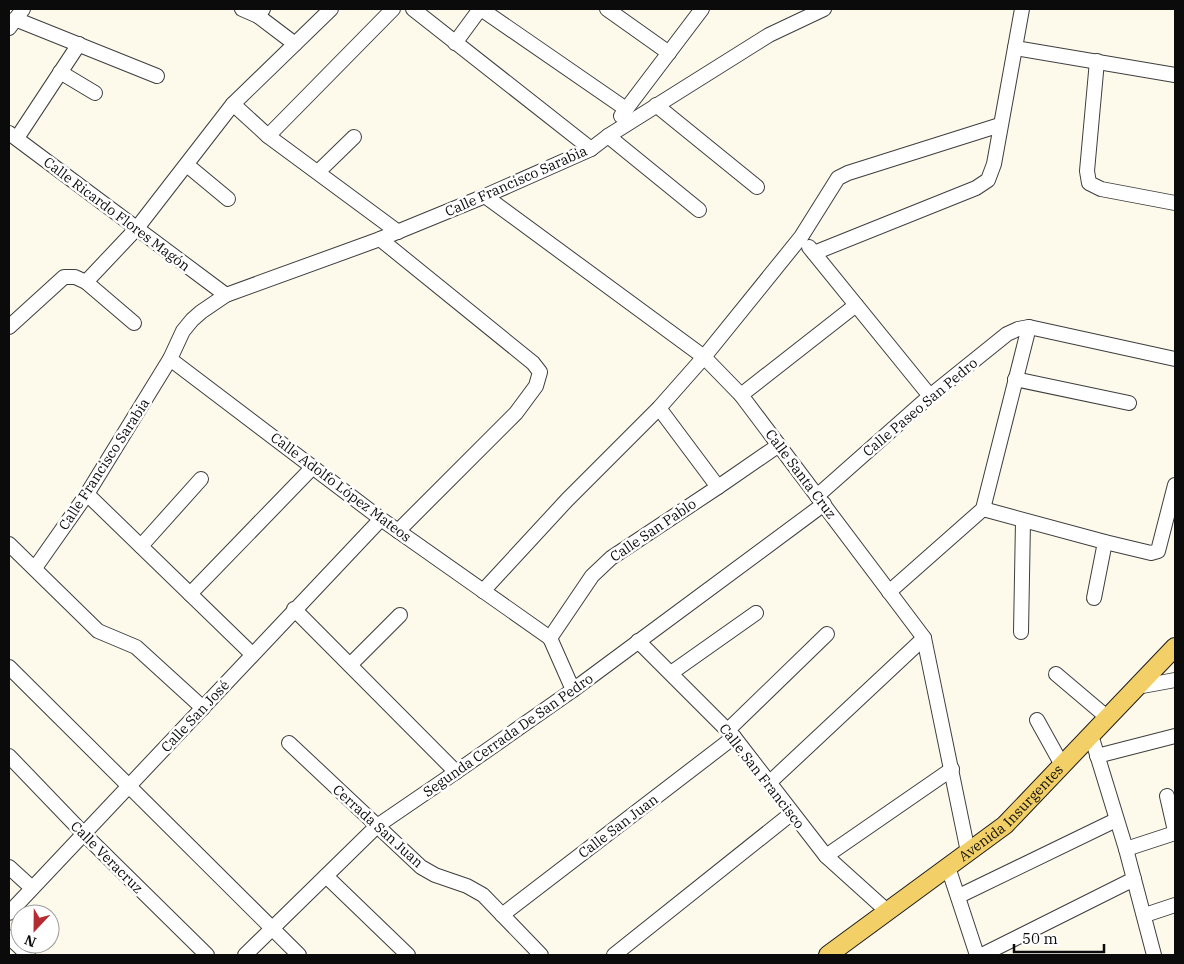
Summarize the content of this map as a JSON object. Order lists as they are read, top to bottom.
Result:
{
  "streets": {
    "main road": ["Avenida Insurgentes"],
    "street": [
      "Calle Francisco Sarabia",
      "Calle Ricardo Flores Magón",
      "Calle Paseo San Pedro",
      "Calle Santa Cruz",
      "Calle Adolfo López Mateos",
      "Calle San Pablo",
      "Calle San José",
      "Segunda Cerrada De San Pedro",
      "Calle San Francisco",
      "Cerrada San Juan",
      "Calle San Juan",
      "Calle Veracruz"
    ]
  },
  "crossings": [
    ["Calle Francisco Sarabia", "Calle Ricardo Flores Magón"],
    ["Calle Francisco Sarabia", "Calle Santa Cruz"],
    ["Calle Francisco Sarabia", "Calle Adolfo López Mateos"],
    ["Calle Paseo San Pedro", "Calle Santa Cruz"],
    ["Calle Paseo San Pedro", "Segunda Cerrada De San Pedro"],
    ["Calle Paseo San Pedro", "Calle San Francisco"],
    ["Calle Santa Cruz", "Calle San Pablo"],
    ["Calle Santa Cruz", "Avenida Insurgentes"],
    ["Calle Adolfo López Mateos", "Calle San Pablo"],
    ["Calle Adolfo López Mateos", "Calle San José"],
    ["Calle San José", "Calle Veracruz"],
    ["Segunda Cerrada De San Pedro", "Calle San Francisco"],
    ["Segunda Cerrada De San Pedro", "Cerrada San Juan"],
    ["Calle San Francisco", "Avenida Insurgentes"],
    ["Calle San Francisco", "Calle San Juan"],
    ["Cerrada San Juan", "Calle San Juan"]
  ],
  "scale_bar": "50 m",
  "north": "bottom"
}
